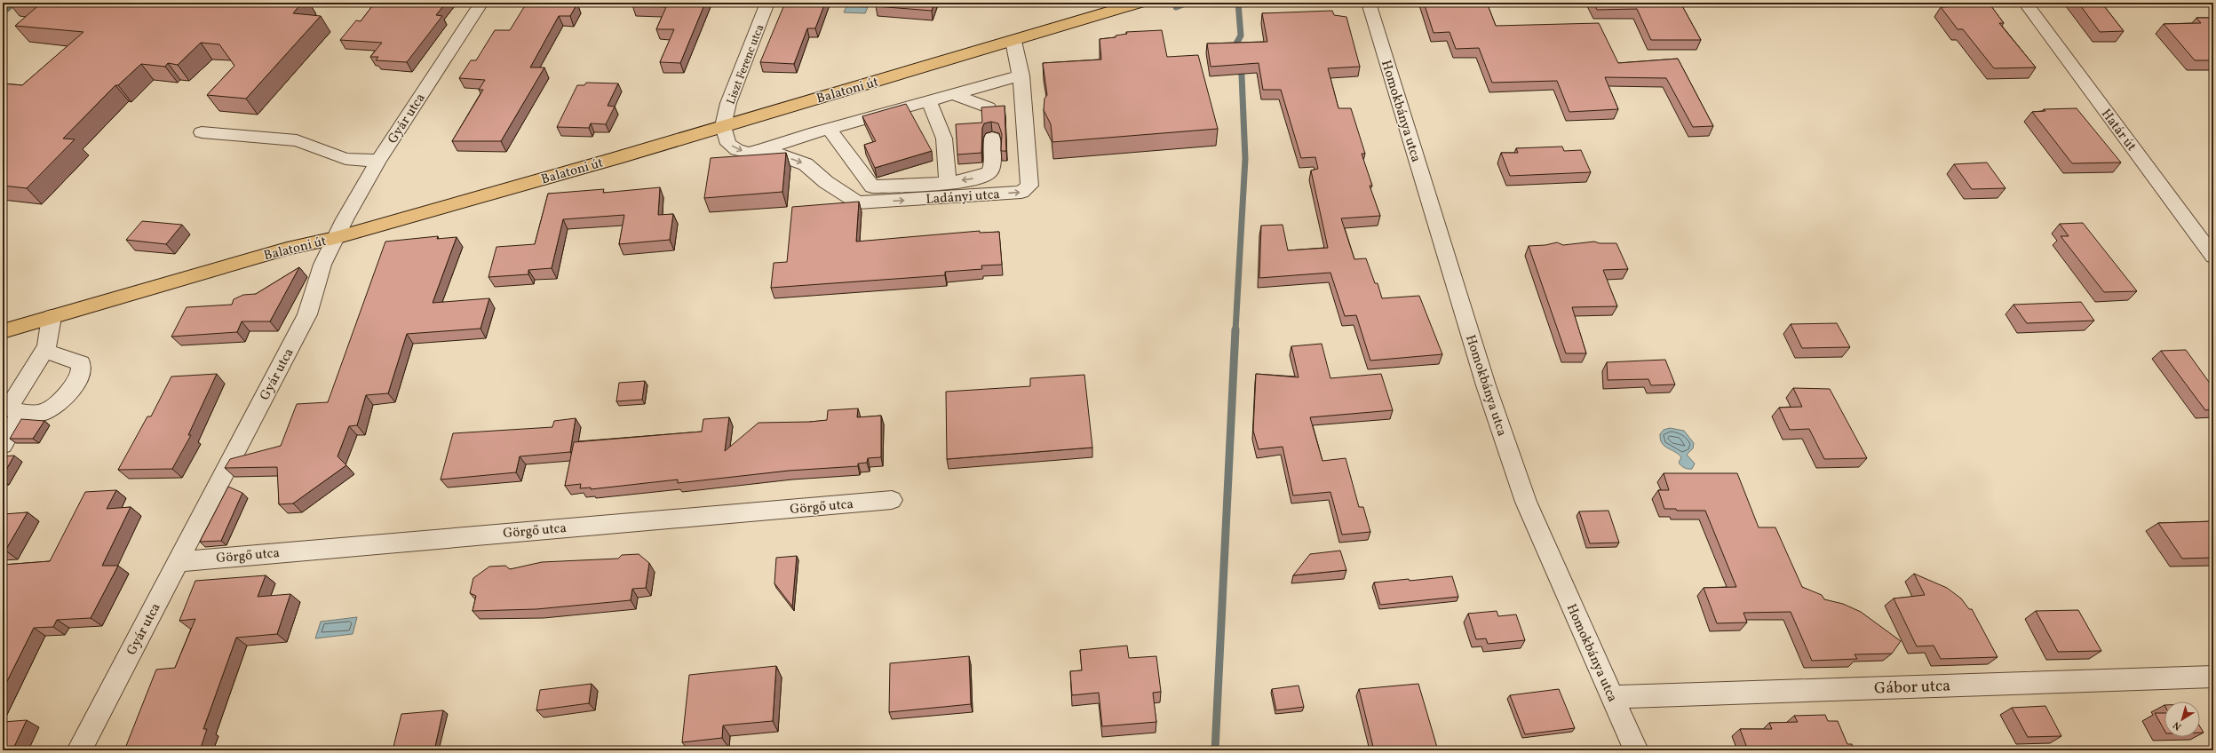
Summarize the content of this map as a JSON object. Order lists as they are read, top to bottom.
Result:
{
  "streets": {
    "main road": ["Balatoni út"],
    "street": [
      "Liszt Ferenc utca",
      "Homokbánya utca",
      "Gyár utca",
      "Határ út",
      "Ladányi utca",
      "Görgő utca",
      "Gábor utca"
    ]
  },
  "crossings": [
    ["Liszt Ferenc utca", "Balatoni út"],
    ["Balatoni út", "Gyár utca"],
    ["Balatoni út", "Ladányi utca"],
    ["Homokbánya utca", "Gábor utca"],
    ["Gyár utca", "Görgő utca"]
  ],
  "north": "bottom left"
}
